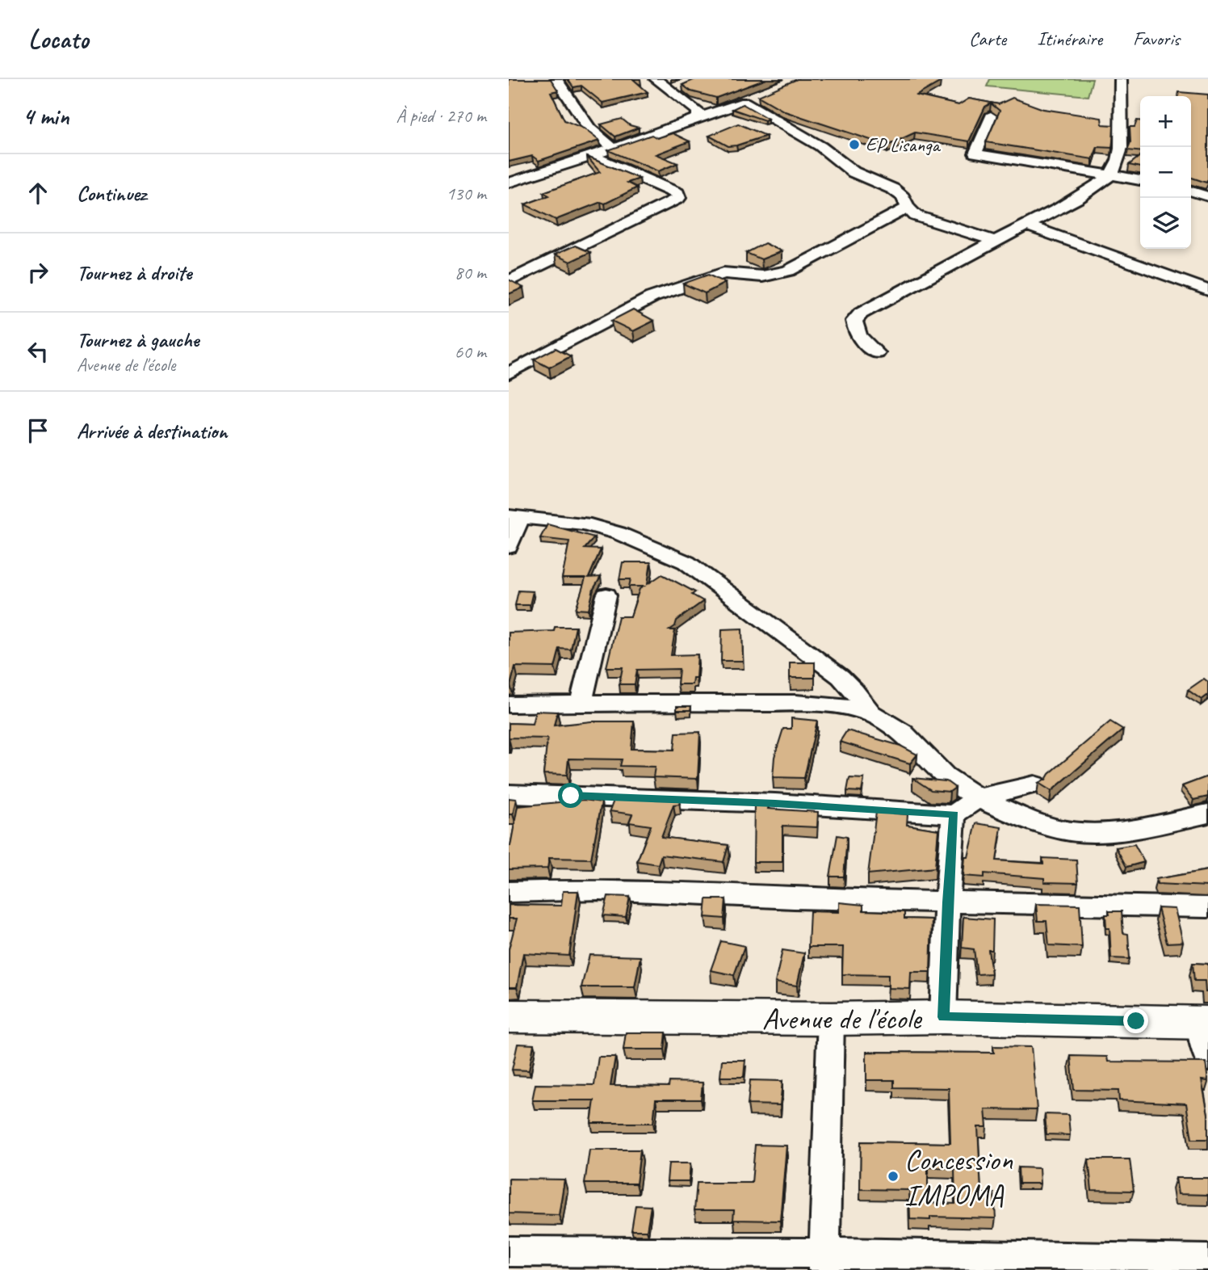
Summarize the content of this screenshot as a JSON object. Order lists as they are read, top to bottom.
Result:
{
  "streets": {
    "street": ["Avenue de l'école"]
  },
  "places": ["EP Lisanga", "Concession IMPOMA"],
  "page": {
    "header": "Locato",
    "nav": ["Carte", "Itinéraire", "Favoris"],
    "heading": ["4 min", "À pied · 270 m"],
    "map_buttons": ["+", "−"],
    "list": [
      ["Continuez", "130 m"],
      ["Tournez à droite", "80 m"],
      ["Tournez à gauche", "Avenue de l'école", "60 m"],
      "Arrivée à destination"
    ]
  }
}
